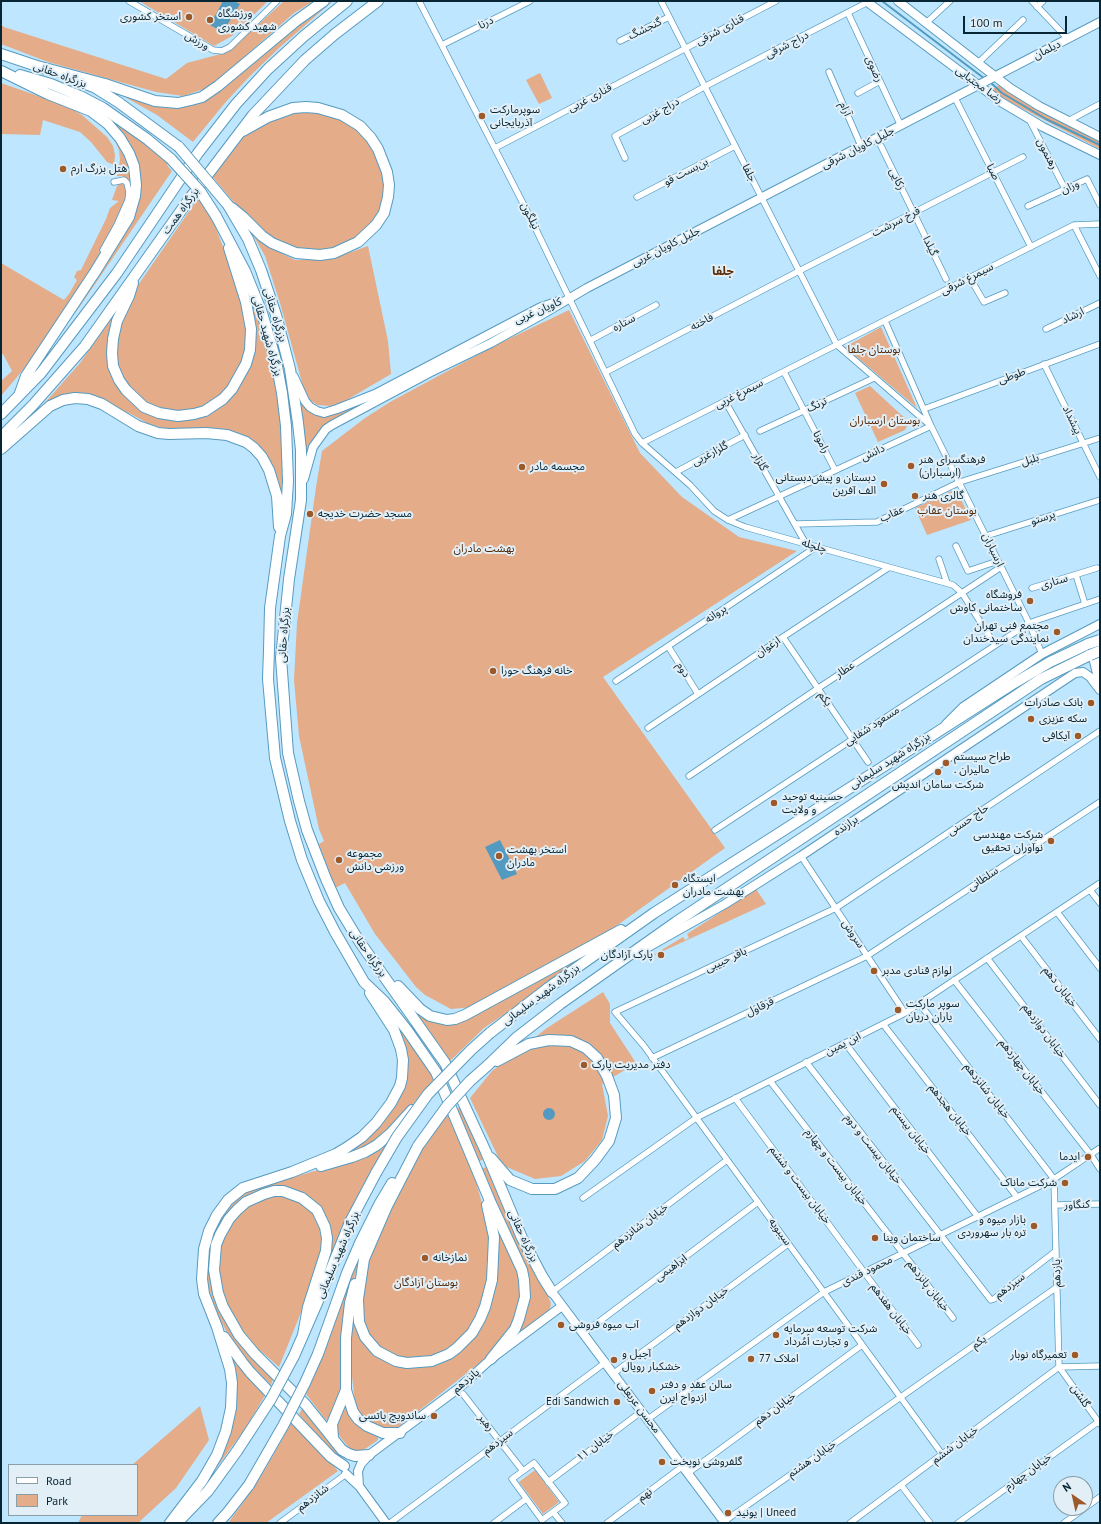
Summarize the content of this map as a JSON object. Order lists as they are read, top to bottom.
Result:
{
  "streets": {
    "highway": [
      "بزرگراه حقانی",
      "بزرگراه همت",
      "بزرگراه شهید حقانی",
      "بزرگراه شهید سلیمانی"
    ],
    "main road": [
      "دیلمان",
      "رضا مجتبایی",
      "جلیل کاویان شرقی",
      "جلیل کاویان غربی",
      "کاویان غربی",
      "برازنده",
      "پانزدهم",
      "محسن عربعلی"
    ],
    "street": [
      "درنا",
      "گنجشگ",
      "قناری شرقی",
      "ورزش",
      "دراج شرقی",
      "رضوی",
      "قناری غربی",
      "آرام",
      "دراج غربی",
      "رهنمون",
      "بن‌بست قو",
      "صبا",
      "جلفا",
      "زکایی",
      "وزان",
      "نیلگون",
      "فرخ سرشت",
      "گیلدا",
      "سیمرغ شرقی",
      "ارشاد",
      "فاخته",
      "ستاره",
      "طوطی",
      "سیمرغ غربی",
      "ترنگ",
      "پیشداد",
      "رامونا",
      "دانش",
      "گلزارغربی",
      "بلبل",
      "گلزار",
      "عقاب",
      "پرستو",
      "چلچله",
      "ارسباران",
      "ستاری",
      "پروانه",
      "ارغوان",
      "دوم",
      "عطار",
      "یکم",
      "مسعود شفاپی",
      "حاج حسنی",
      "سلطانی",
      "سروش",
      "باقر حبیبی",
      "خیابان دهم",
      "قرقاول",
      "خیابان دوازدهم",
      "ابن یمین",
      "خیابان چهاردهم",
      "خیابان شانزدهم",
      "خیابان هجدهم",
      "خیابان بیستم",
      "خیابان بیست و دوم",
      "خیابان بیست و چهارم",
      "خیابان بیست و ششم",
      "کنگاور",
      "سیبویه",
      "ابراهیمی",
      "محمود قندی",
      "یازدهم",
      "خیابان پانزدهم",
      "سیزدهم",
      "خیابان هفدهم",
      "گلشن",
      "رهبر",
      "خیابان ششم",
      "خیابان ۱۱",
      "خیابان هشتم",
      "خیابان چهارم",
      "نهم",
      "شانزدهم"
    ]
  },
  "crossings": [
    ["درنا", "نیلگون"],
    ["گنجشگ", "جلفا"],
    ["قناری شرقی", "قناری غربی"],
    ["قناری شرقی", "جلفا"],
    ["دراج شرقی", "رضوی"],
    ["دراج شرقی", "رضا مجتبایی"],
    ["دراج شرقی", "دراج غربی"],
    ["دراج شرقی", "جلفا"],
    ["دیلمان", "رضا مجتبایی"],
    ["دیلمان", "جلیل کاویان شرقی"],
    ["رضوی", "جلیل کاویان شرقی"],
    ["بزرگراه حقانی", "بزرگراه شهید حقانی"],
    ["بزرگراه حقانی", "خیابان شانزدهم"],
    ["بزرگراه حقانی", "پانزدهم"],
    ["بزرگراه حقانی", "محسن عربعلی"],
    ["رضا مجتبایی", "جلیل کاویان شرقی"],
    ["رضا مجتبایی", "رهنمون"],
    ["قناری غربی", "جلفا"],
    ["قناری غربی", "نیلگون"],
    ["آرام", "جلیل کاویان شرقی"],
    ["دراج غربی", "جلفا"],
    ["جلیل کاویان شرقی", "صبا"],
    ["جلیل کاویان شرقی", "جلفا"],
    ["جلیل کاویان شرقی", "جلیل کاویان غربی"],
    ["رهنمون", "وزان"],
    ["بن‌بست قو", "جلفا"],
    ["صبا", "فرخ سرشت"],
    ["صبا", "سیمرغ شرقی"],
    ["جلفا", "فرخ سرشت"],
    ["جلفا", "جلیل کاویان غربی"],
    ["جلفا", "سیمرغ شرقی"],
    ["جلفا", "فاخته"],
    ["جلفا", "سیمرغ غربی"],
    ["جلفا", "ارسباران"],
    ["زکایی", "فرخ سرشت"],
    ["زکایی", "گیلدا"],
    ["نیلگون", "جلیل کاویان غربی"],
    ["نیلگون", "کاویان غربی"],
    ["نیلگون", "فاخته"],
    ["نیلگون", "ستاره"],
    ["نیلگون", "چلچله"],
    ["فرخ سرشت", "گیلدا"],
    ["فرخ سرشت", "فاخته"],
    ["جلیل کاویان غربی", "کاویان غربی"],
    ["سیمرغ شرقی", "سیمرغ غربی"],
    ["سیمرغ شرقی", "ارسباران"],
    ["طوطی", "پیشداد"],
    ["طوطی", "ارسباران"],
    ["سیمرغ غربی", "رامونا"],
    ["سیمرغ غربی", "گلزار"],
    ["سیمرغ غربی", "چلچله"],
    ["سیمرغ غربی", "ارسباران"],
    ["ترنگ", "رامونا"],
    ["ترنگ", "ارسباران"],
    ["پیشداد", "بلبل"],
    ["رامونا", "دانش"],
    ["دانش", "گلزار"],
    ["دانش", "چلچله"],
    ["دانش", "ارسباران"],
    ["گلزارغربی", "گلزار"],
    ["گلزارغربی", "چلچله"],
    ["بلبل", "عقاب"],
    ["بلبل", "ارسباران"],
    ["گلزار", "عقاب"],
    ["گلزار", "چلچله"],
    ["عقاب", "ارسباران"],
    ["پرستو", "ارسباران"],
    ["چلچله", "پروانه"],
    ["چلچله", "ارغوان"],
    ["چلچله", "عطار"],
    ["چلچله", "مسعود شفاپی"],
    ["ارسباران", "عطار"],
    ["ارسباران", "مسعود شفاپی"],
    ["پروانه", "دوم"],
    ["ارغوان", "دوم"],
    ["ارغوان", "یکم"],
    ["عطار", "یکم"],
    ["یکم", "مسعود شفاپی"],
    ["یکم", "سیبویه"],
    ["یکم", "یازدهم"],
    ["یکم", "خیابان هشتم"],
    ["بزرگراه شهید سلیمانی", "برازنده"],
    ["حاج حسنی", "سروش"],
    ["حاج حسنی", "باقر حبیبی"],
    ["برازنده", "سروش"],
    ["سلطانی", "سروش"],
    ["سلطانی", "قرقاول"],
    ["سروش", "باقر حبیبی"],
    ["سروش", "قرقاول"],
    ["سروش", "ابن یمین"],
    ["باقر حبیبی", "سیبویه"],
    ["خیابان دهم", "ابن یمین"],
    ["خیابان دهم", "سیبویه"],
    ["خیابان دهم", "محسن عربعلی"],
    ["خیابان دهم", "نهم"],
    ["قرقاول", "سیبویه"],
    ["خیابان دوازدهم", "ابن یمین"],
    ["خیابان دوازدهم", "سیبویه"],
    ["خیابان دوازدهم", "محسن عربعلی"],
    ["ابن یمین", "خیابان چهاردهم"],
    ["ابن یمین", "خیابان شانزدهم"],
    ["ابن یمین", "خیابان هجدهم"],
    ["ابن یمین", "خیابان بیستم"],
    ["ابن یمین", "خیابان بیست و دوم"],
    ["ابن یمین", "خیابان بیست و چهارم"],
    ["ابن یمین", "خیابان بیست و ششم"],
    ["ابن یمین", "سیبویه"],
    ["خیابان چهاردهم", "محمود قندی"],
    ["خیابان شانزدهم", "سیبویه"],
    ["خیابان شانزدهم", "محمود قندی"],
    ["خیابان شانزدهم", "یازدهم"],
    ["خیابان شانزدهم", "محسن عربعلی"],
    ["خیابان هجدهم", "محمود قندی"],
    ["خیابان بیستم", "محمود قندی"],
    ["خیابان بیست و دوم", "محمود قندی"],
    ["خیابان بیست و دوم", "سیزدهم"],
    ["خیابان بیست و چهارم", "محمود قندی"],
    ["خیابان بیست و چهارم", "خیابان پانزدهم"],
    ["خیابان بیست و ششم", "محمود قندی"],
    ["خیابان بیست و ششم", "خیابان هفدهم"],
    ["کنگاور", "یازدهم"],
    ["سیبویه", "ابراهیمی"],
    ["سیبویه", "محمود قندی"],
    ["سیبویه", "خیابان ششم"],
    ["سیبویه", "خیابان هشتم"],
    ["ابراهیمی", "محسن عربعلی"],
    ["محمود قندی", "یازدهم"],
    ["محمود قندی", "خیابان پانزدهم"],
    ["محمود قندی", "سیزدهم"],
    ["محمود قندی", "خیابان هفدهم"],
    ["محمود قندی", "محسن عربعلی"],
    ["یازدهم", "سیزدهم"],
    ["یازدهم", "گلشن"],
    ["یازدهم", "خیابان ششم"],
    ["سیزدهم", "محسن عربعلی"],
    ["سیزدهم", "رهبر"],
    ["پانزدهم", "محسن عربعلی"],
    ["گلشن", "خیابان ششم"],
    ["گلشن", "خیابان چهارم"],
    ["محسن عربعلی", "خیابان ۱۱"],
    ["محسن عربعلی", "خیابان هشتم"],
    ["محسن عربعلی", "نهم"]
  ],
  "districts": ["جلفا"],
  "parks": [
    "بوستان جلفا",
    "بوستان ارسباران",
    "بوستان عقاب",
    "بهشت مادران",
    "بوستان آزادگان"
  ],
  "places": [
    "استخر کشوری",
    "ورزشگاه شهید کشوری",
    "سوپرمارکت آذربایجانی",
    "هتل بزرگ ارم",
    "فرهنگسرای هنر (ارسباران)",
    "مجسمه مادر",
    "دبستان و پیش‌دبستانی الف آفرین",
    "گالری هنر",
    "مسجد حضرت خدیجه",
    "فروشگاه ساختمانی کاوش",
    "مجتمع فنی تهران نمایندگی سیدخندان",
    "خانه فرهنگ حورا",
    "بانک صادرات",
    "سکه عزیزی",
    "آیکافی",
    "طراح سیستم . مالیران",
    "شرکت سامان اندیش",
    "حسینیه توحید و ولایت",
    "شرکت مهندسی نوآوران تحقیق",
    "استخر بهشت مادران",
    "مجموعه ورزشی دانش",
    "ایستگاه بهشت مادران",
    "پارک آزادگان",
    "لوازم قنادى مدبر",
    "سوپر مارکت یاران دریان",
    "دفتر مدیریت پارک",
    "ایدما",
    "شرکت ماناک",
    "بازار میوه و تره بار سهروردی",
    "ساختمان وینا",
    "نمازخانه",
    "آب میوه فروشی",
    "شرکت توسعه سرمایه و تجارت اَمُرداد",
    "تعمیرگاه نوبار",
    "املاک 77",
    "آجیل و خشکبار رویال",
    "سالن عقد و دفتر ازدواج ایرن",
    "Edi Sandwich",
    "ساندویچ پاتسی",
    "گلفروشی نوبخت",
    "یونید | Uneed"
  ],
  "legend": ["Road", "Park"],
  "scale_bar": "100 m",
  "north": "top left"
}
